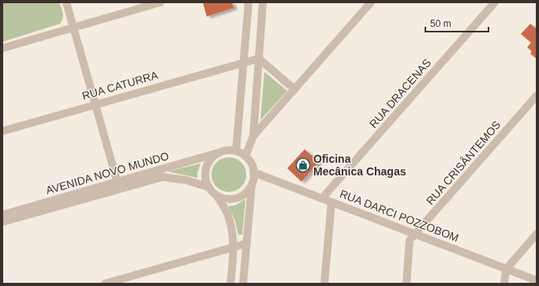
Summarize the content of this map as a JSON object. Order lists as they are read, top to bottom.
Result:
{
  "streets": {
    "street": [
      "RUA CATURRA",
      "RUA DRACENAS",
      "RUA CRISÂNTEMOS",
      "AVENIDA NOVO MUNDO",
      "RUA DARCI POZZOBOM"
    ]
  },
  "crossings": [
    ["RUA DRACENAS", "RUA DARCI POZZOBOM"],
    ["RUA CRISÂNTEMOS", "RUA DARCI POZZOBOM"],
    ["AVENIDA NOVO MUNDO", "RUA DARCI POZZOBOM"]
  ],
  "places": {
    "shop": ["Oficina Mecânica Chagas"]
  },
  "scale_bar": "50 m"
}
